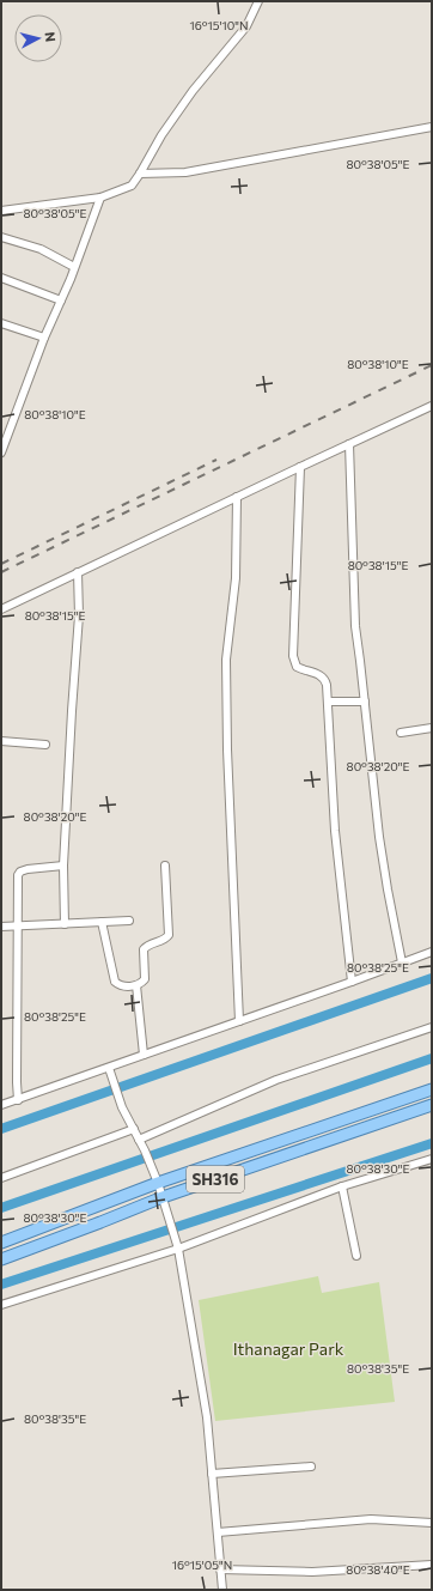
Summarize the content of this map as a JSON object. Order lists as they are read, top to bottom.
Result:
{
  "streets": {
    "main road": ["SH316"]
  },
  "parks": ["Ithanagar Park"],
  "north": "right",
  "coordinates": [
    "16°15'10\"N",
    "80°38'05\"E",
    "80°38'10\"E",
    "80°38'15\"E",
    "80°38'20\"E",
    "80°38'25\"E",
    "80°38'30\"E",
    "80°38'35\"E",
    "16°15'05\"N",
    "80°38'40\"E"
  ]
}
